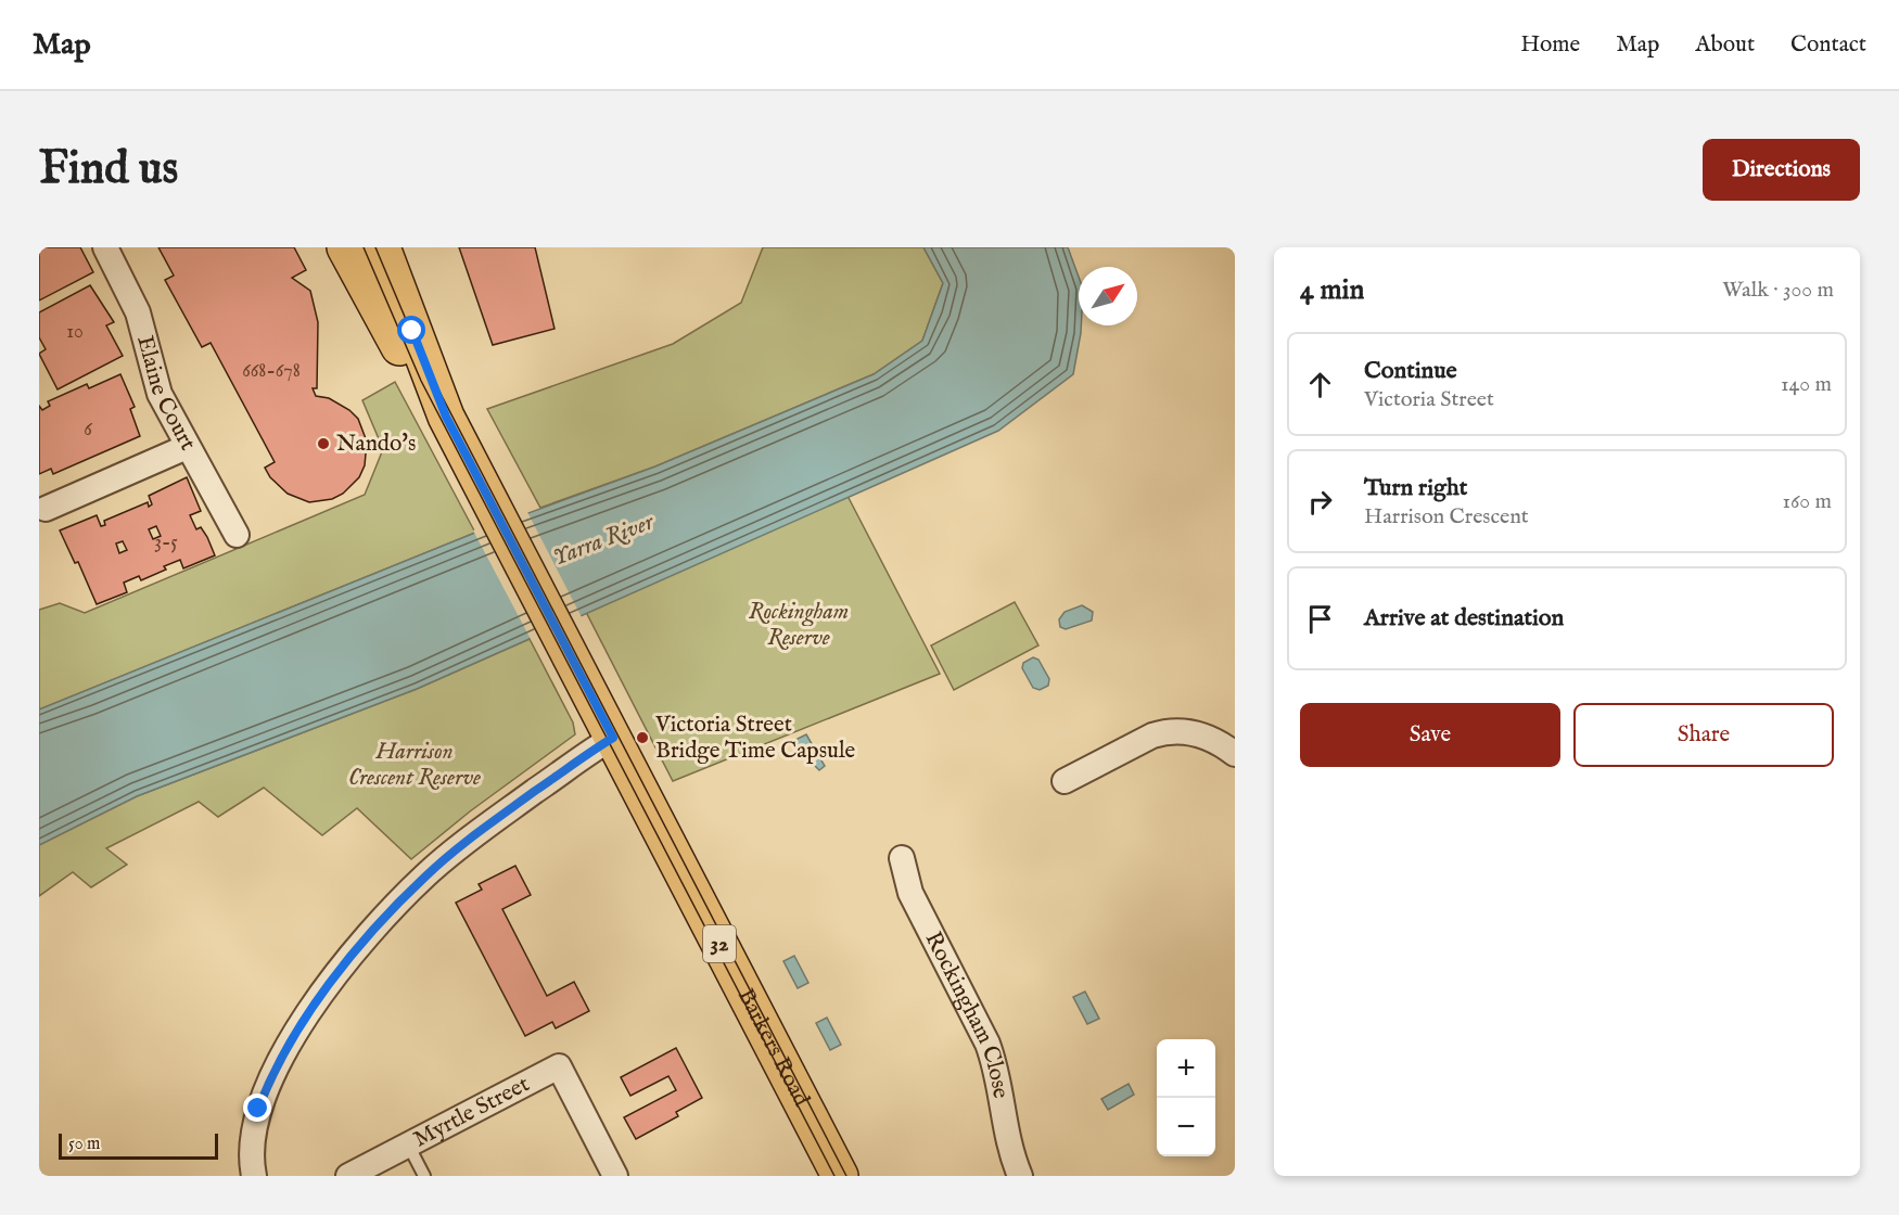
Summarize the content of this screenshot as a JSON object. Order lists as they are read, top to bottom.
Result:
{
  "streets": {
    "main road": ["32", "Barkers Road"],
    "street": ["Elaine Court", "Rockingham Close", "Myrtle Street"]
  },
  "crossings": [
    ["32", "Barkers Road"]
  ],
  "water": ["Yarra River"],
  "parks": ["Rockingham Reserve", "Harrison Crescent Reserve"],
  "places": ["Nando's", "Victoria Street Bridge Time Capsule"],
  "house_numbers": [
    "10",
    "668-678",
    "6",
    "3-5"
  ],
  "scale_bar": "50 m",
  "north": "top right",
  "page": {
    "header": "Map",
    "nav": [
      "Home",
      "Map",
      "About",
      "Contact"
    ],
    "buttons": [
      "Directions",
      ["Save", "Share"]
    ],
    "title": "Find us",
    "heading": ["4 min", "Walk · 300 m"],
    "list": [
      ["Continue", "Victoria Street", "140 m"],
      ["Turn right", "Harrison Crescent", "160 m"],
      "Arrive at destination"
    ],
    "map_buttons": ["+", "−"],
    "scale": "50 m"
  }
}
